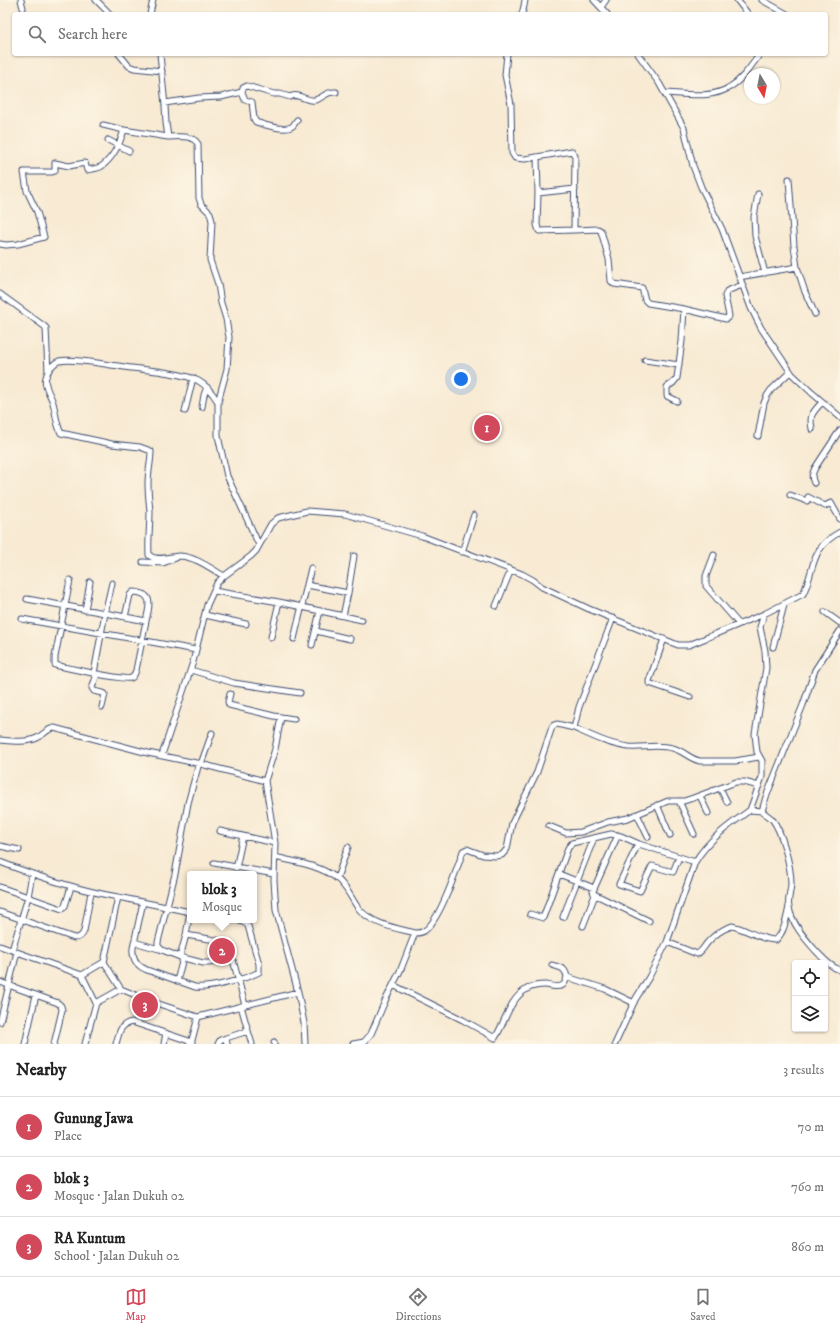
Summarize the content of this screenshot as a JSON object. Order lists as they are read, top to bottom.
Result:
{
  "north": "bottom",
  "page": {
    "search": "Search here",
    "pins": ["1", "2", "3"],
    "popup": ["blok 3", "Mosque"],
    "heading": ["Nearby", "3 results"],
    "list": [
      {
        "mark": "1",
        "name": "Gunung Jawa",
        "note": "Place",
        "value": "70 m"
      },
      {
        "mark": "2",
        "name": "blok 3",
        "note": "Mosque · Jalan Dukuh 02",
        "value": "760 m"
      },
      {
        "mark": "3",
        "name": "RA Kuntum",
        "note": "School · Jalan Dukuh 02",
        "value": "860 m"
      }
    ],
    "nav": ["Map", "Directions", "Saved"]
  }
}
